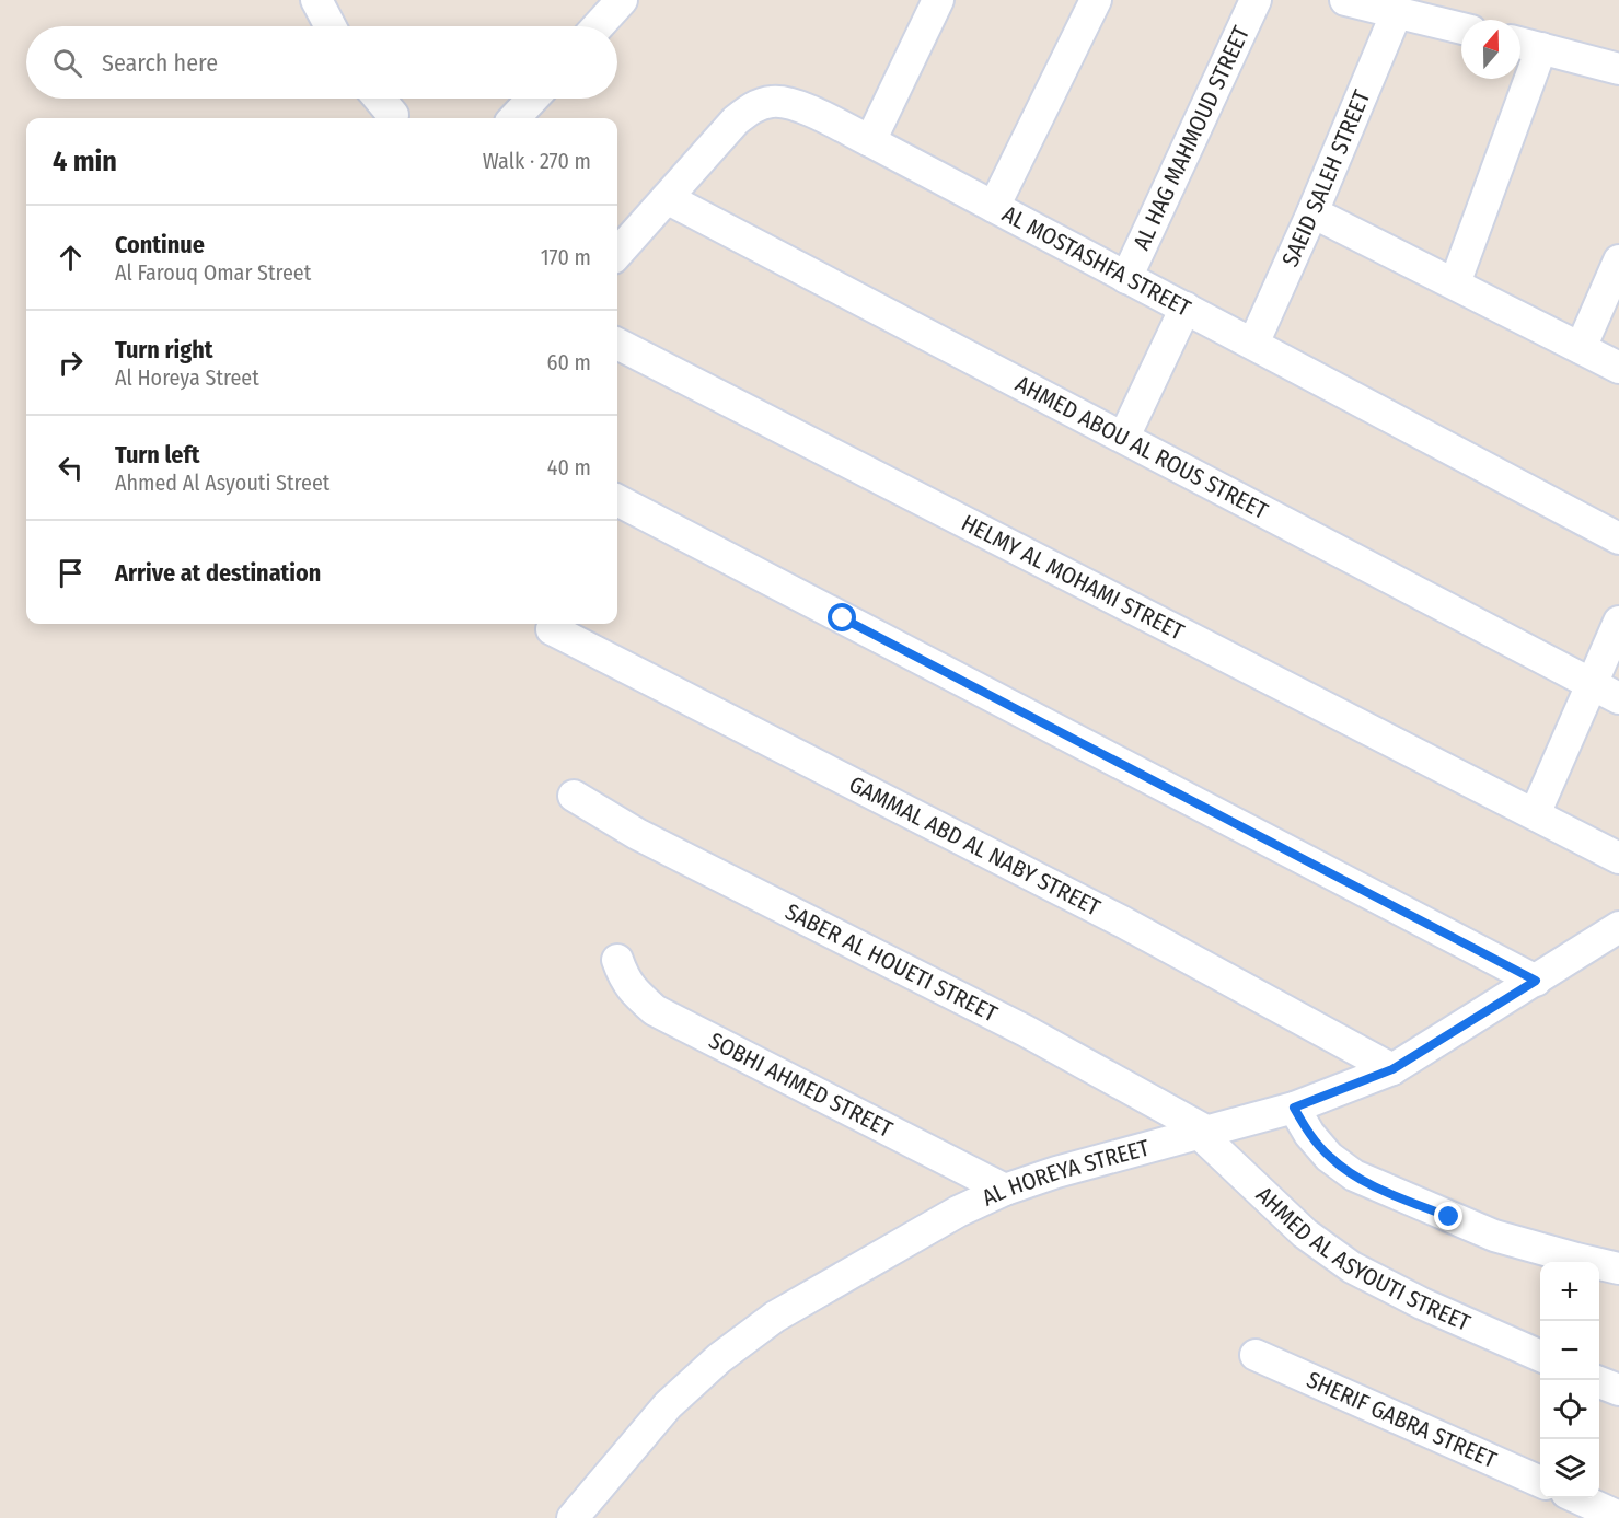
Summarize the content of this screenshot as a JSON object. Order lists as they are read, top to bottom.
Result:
{
  "streets": {
    "street": [
      "AL HAG MAHMOUD STREET",
      "SAEID SALEH STREET",
      "AL MOSTASHFA STREET",
      "AHMED ABOU AL ROUS STREET",
      "HELMY AL MOHAMI STREET",
      "GAMMAL ABD AL NABY STREET",
      "SABER AL HOUETI STREET",
      "SOBHI AHMED STREET",
      "AL HOREYA STREET",
      "AHMED AL ASYOUTI STREET",
      "SHERIF GABRA STREET"
    ]
  },
  "crossings": [
    ["AL HAG MAHMOUD STREET", "AL MOSTASHFA STREET"],
    ["SAEID SALEH STREET", "AL MOSTASHFA STREET"],
    ["AL MOSTASHFA STREET", "AHMED ABOU AL ROUS STREET"],
    ["GAMMAL ABD AL NABY STREET", "AL HOREYA STREET"],
    ["SABER AL HOUETI STREET", "AL HOREYA STREET"],
    ["SABER AL HOUETI STREET", "AHMED AL ASYOUTI STREET"],
    ["SOBHI AHMED STREET", "AL HOREYA STREET"],
    ["AL HOREYA STREET", "AHMED AL ASYOUTI STREET"]
  ],
  "north": "top",
  "page": {
    "search": "Search here",
    "heading": ["4 min", "Walk · 270 m"],
    "list": [
      ["Continue", "Al Farouq Omar Street", "170 m"],
      ["Turn right", "Al Horeya Street", "60 m"],
      ["Turn left", "Ahmed Al Asyouti Street", "40 m"],
      "Arrive at destination"
    ],
    "map_buttons": ["+", "−"]
  }
}
